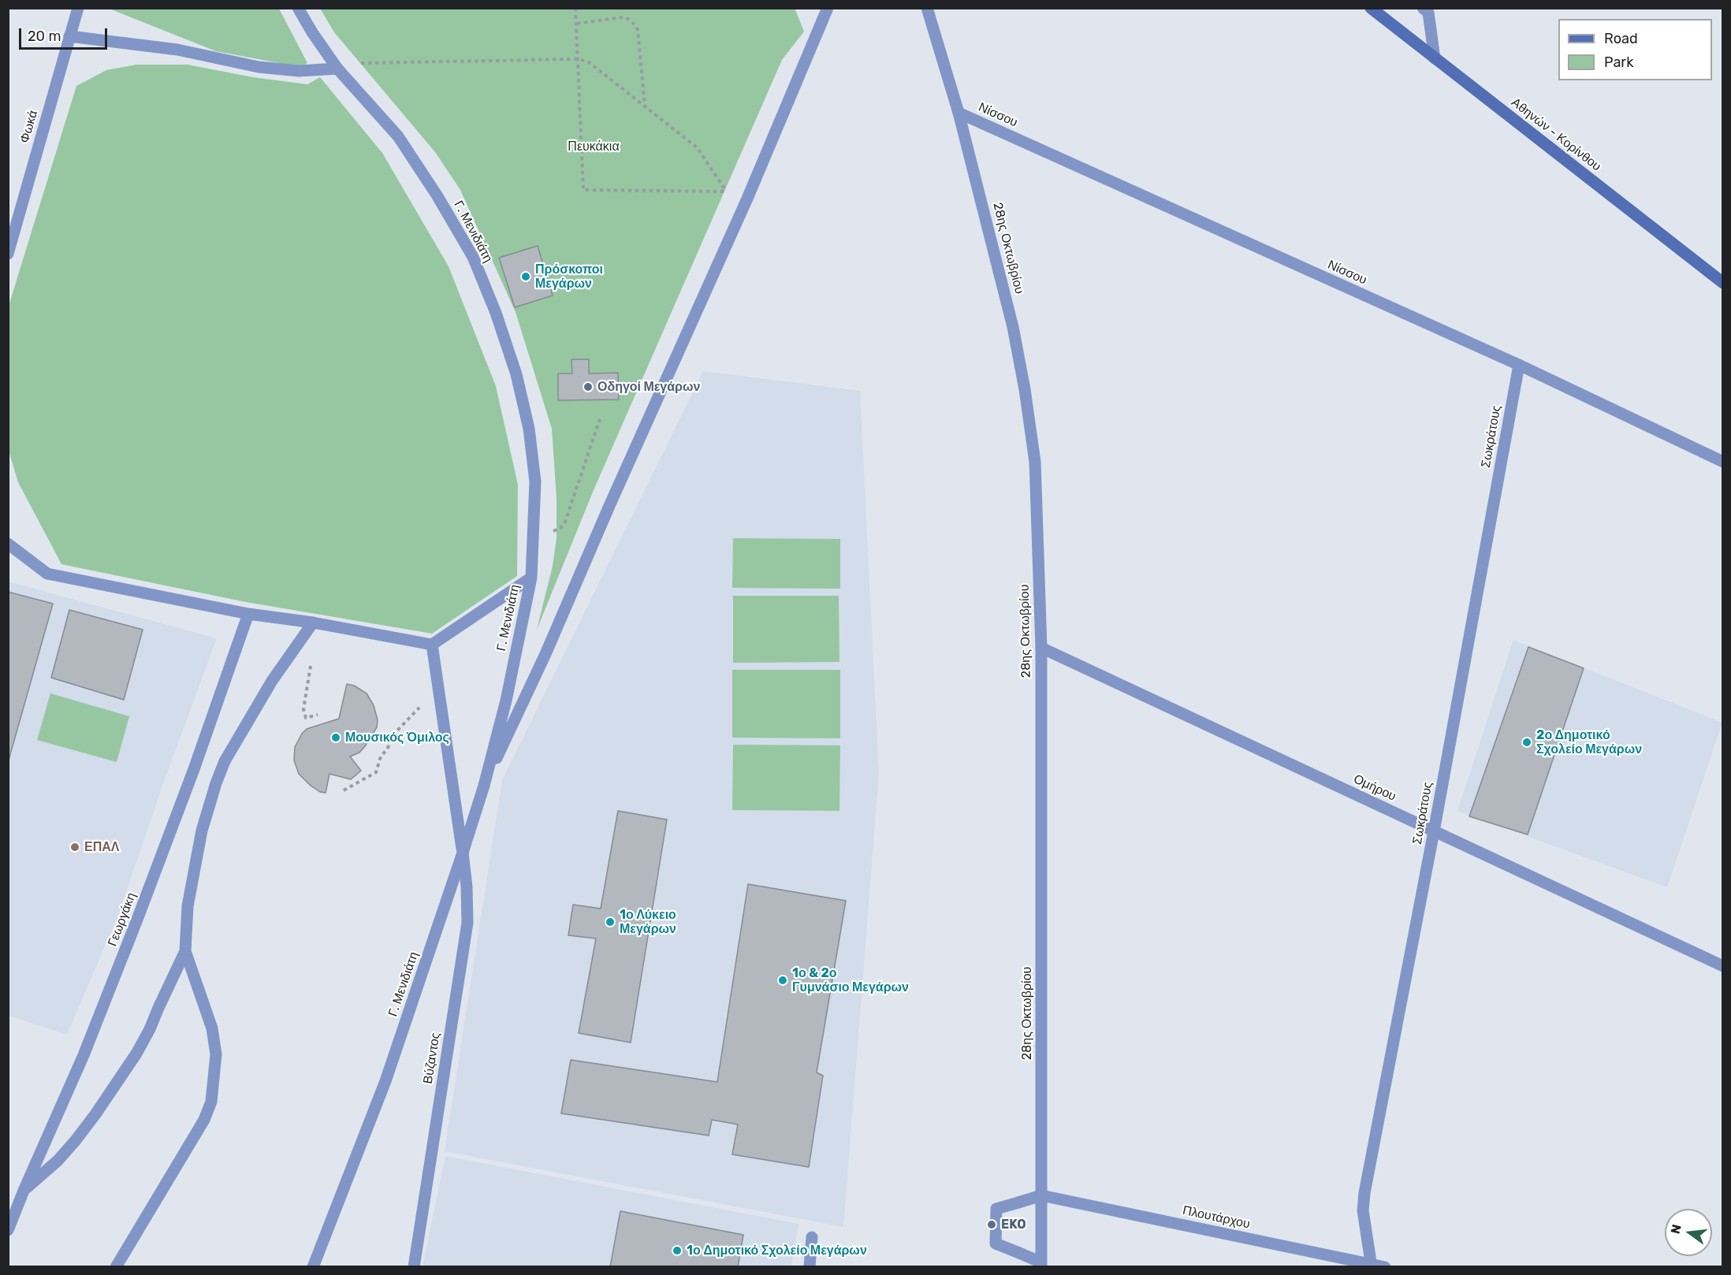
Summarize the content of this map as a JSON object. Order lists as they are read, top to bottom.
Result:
{
  "streets": {
    "main road": ["Αθηνών - Κορίνθου"],
    "street": [
      "Νίσσου",
      "Φωκά",
      "Γ. Μενιδιάτη",
      "28ης Οκτωβρίου",
      "Σωκράτους",
      "Ομήρου",
      "Γεωργάκη",
      "Βύζαντος",
      "Πλουτάρχου"
    ]
  },
  "crossings": [
    ["Νίσσου", "28ης Οκτωβρίου"],
    ["Νίσσου", "Σωκράτους"],
    ["Γ. Μενιδιάτη", "Βύζαντος"],
    ["28ης Οκτωβρίου", "Ομήρου"],
    ["28ης Οκτωβρίου", "Πλουτάρχου"],
    ["Σωκράτους", "Ομήρου"],
    ["Σωκράτους", "Πλουτάρχου"]
  ],
  "parks": ["Πευκάκια"],
  "places": [
    "Πρόσκοποι Μεγάρων",
    "Οδηγοί Μεγάρων",
    "Μουσικός Όμιλος",
    "2ο Δημοτικό Σχολείο Μεγάρων",
    "ΕΠΑΛ",
    "1ο Λύκειο Μεγάρων",
    "1ο & 2ο Γυμνάσιο Μεγάρων",
    "EKO",
    "1ο Δημοτικό Σχολείο Μεγάρων"
  ],
  "legend": ["Road", "Park"],
  "scale_bar": "20 m",
  "north": "left"
}
